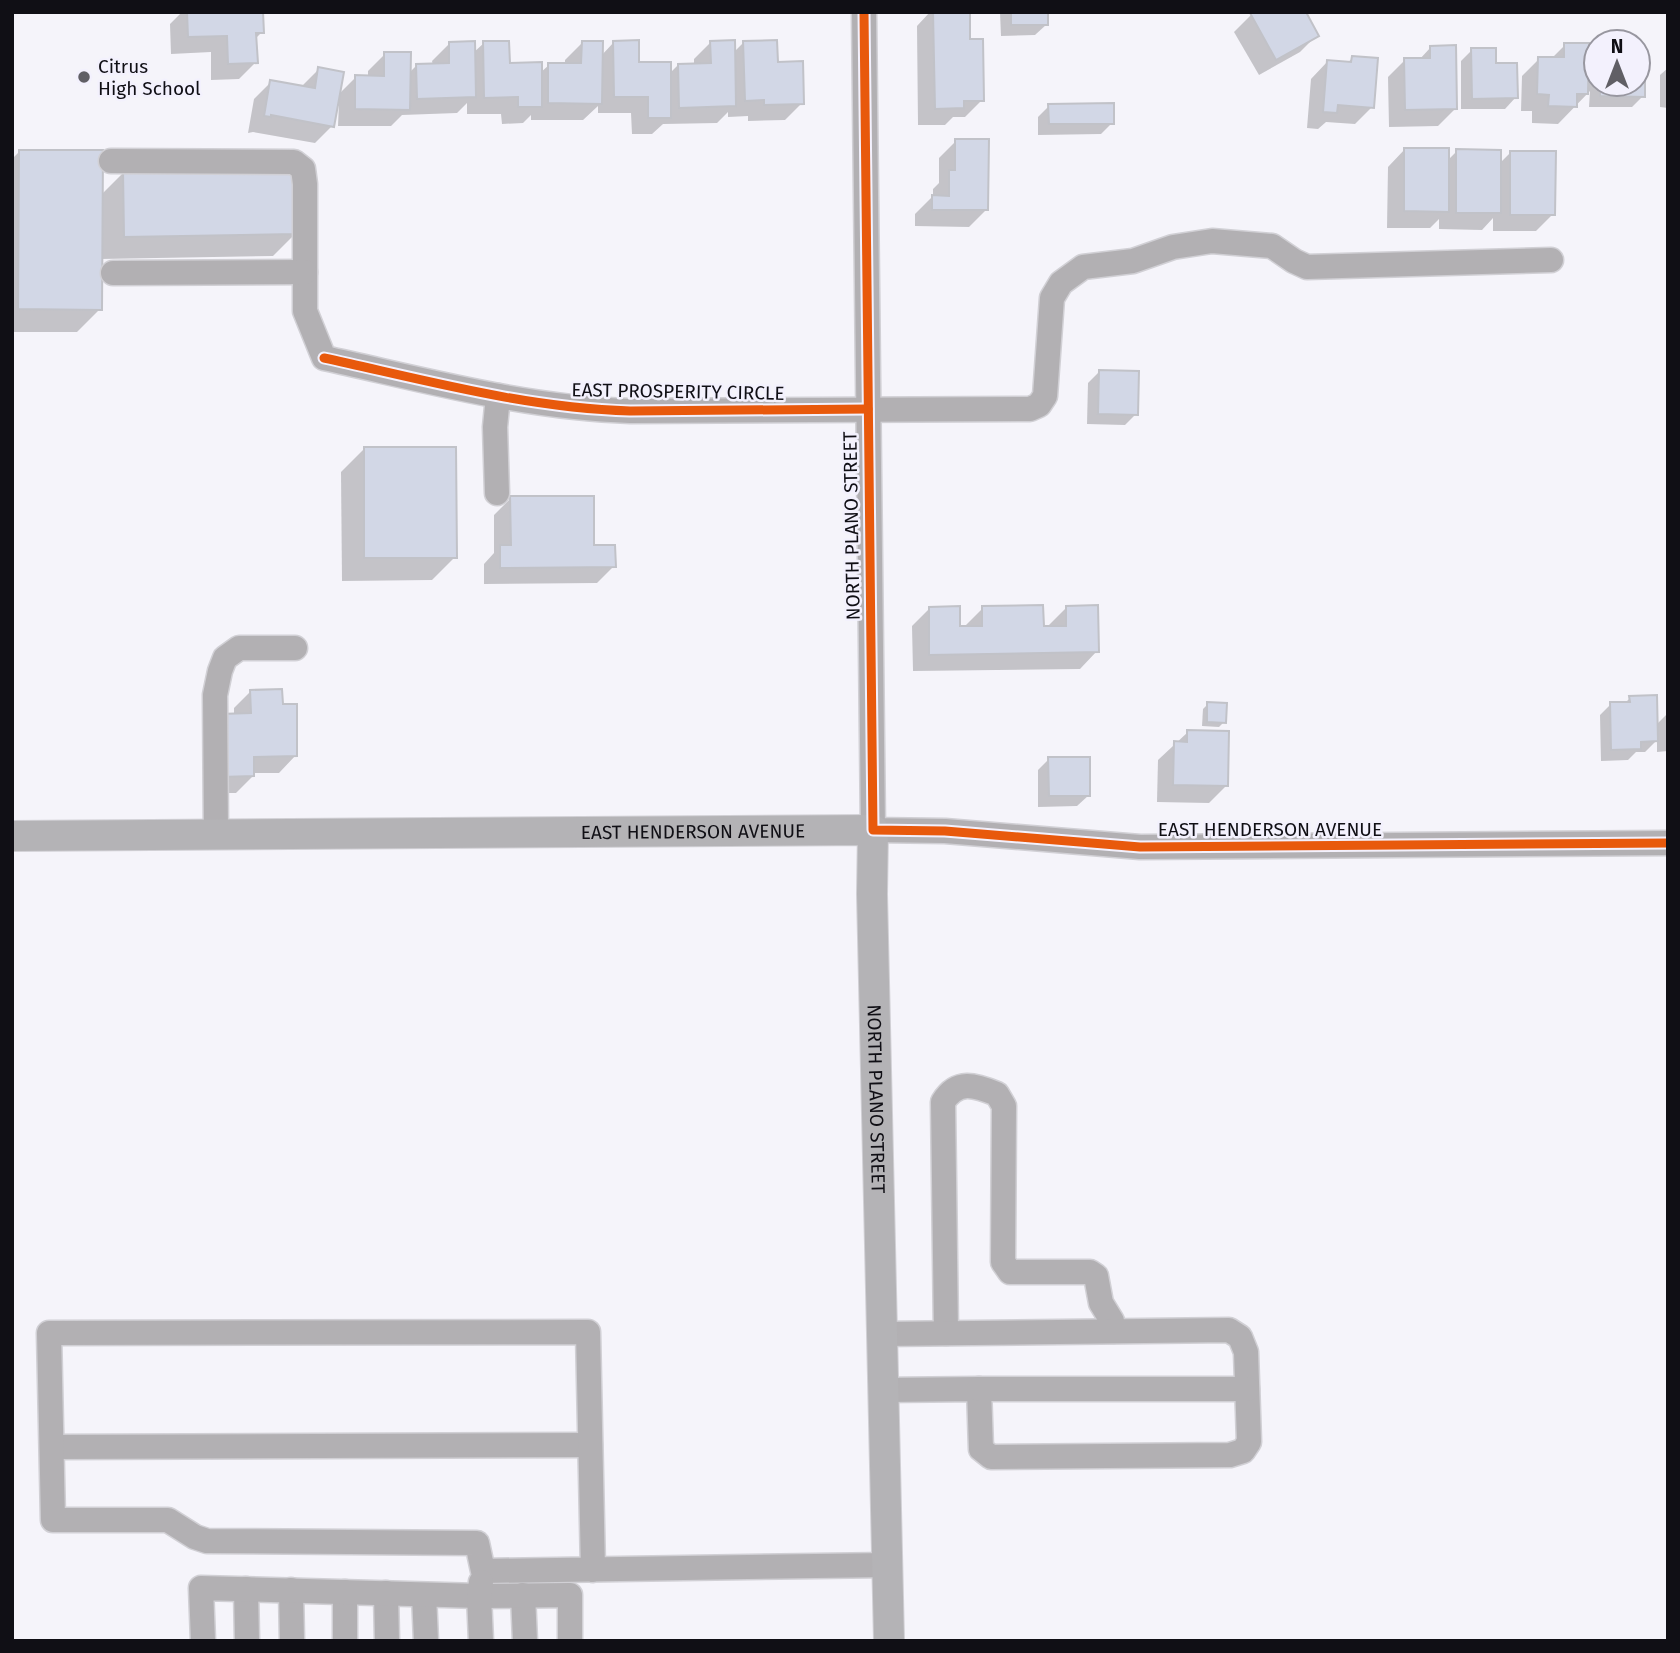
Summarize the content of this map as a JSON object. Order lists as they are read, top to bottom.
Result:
{
  "streets": {
    "main road": ["NORTH PLANO STREET", "EAST HENDERSON AVENUE"],
    "street": ["EAST PROSPERITY CIRCLE"]
  },
  "crossings": [
    ["EAST PROSPERITY CIRCLE", "NORTH PLANO STREET"],
    ["NORTH PLANO STREET", "EAST HENDERSON AVENUE"]
  ],
  "places": ["Citrus High School"],
  "north": "top"
}
